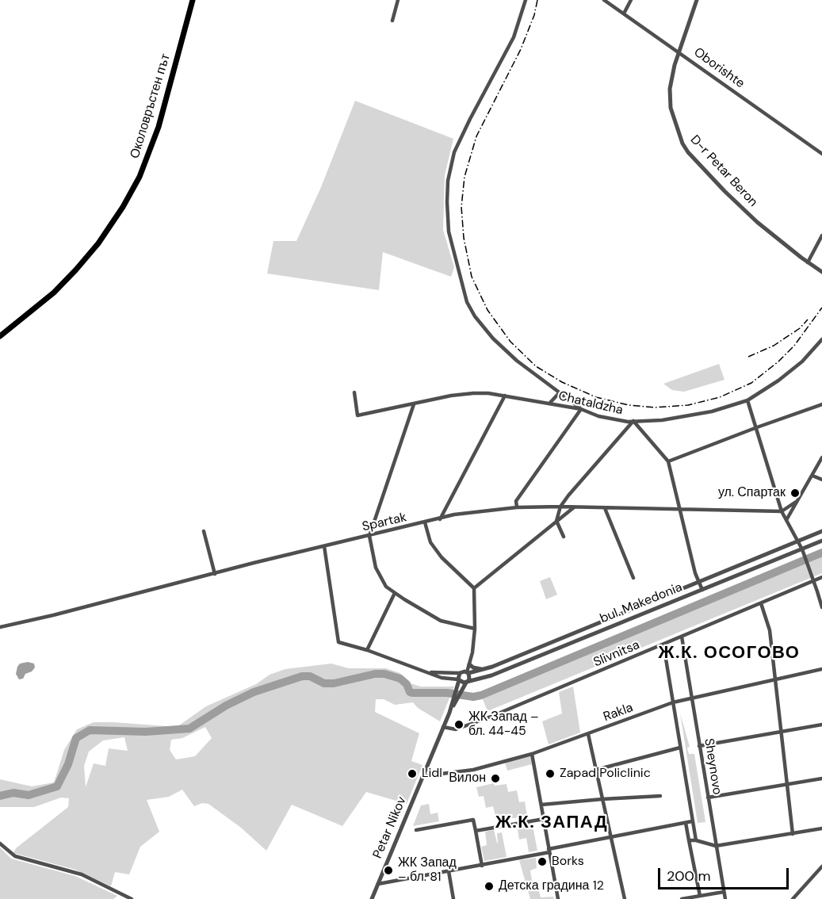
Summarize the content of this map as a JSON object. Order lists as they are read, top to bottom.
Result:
{
  "streets": {
    "main road": ["Околовръстен път"],
    "street": [
      "Oborishte",
      "D-r Petar Beron",
      "Chataldzha",
      "Spartak",
      "bul. Makedonia",
      "Slivnitsa",
      "Rakla",
      "Sheynovo",
      "Petar Nikov"
    ]
  },
  "crossings": [
    ["Oborishte", "D-r Petar Beron"],
    ["Slivnitsa", "Sheynovo"],
    ["Slivnitsa", "Petar Nikov"],
    ["Rakla", "Sheynovo"],
    ["Rakla", "Petar Nikov"]
  ],
  "districts": ["Ж.К. ОСОГОВО", "Ж.К. ЗАПАД"],
  "places": [
    "ул. Спартак",
    "ЖК Запад – бл. 44-45",
    "Lidl",
    "Zapad Policlinic",
    "Вилон",
    "Borks",
    "ЖК Запад – бл. 81",
    "Детска градина 12"
  ],
  "scale_bar": "200 m"
}
